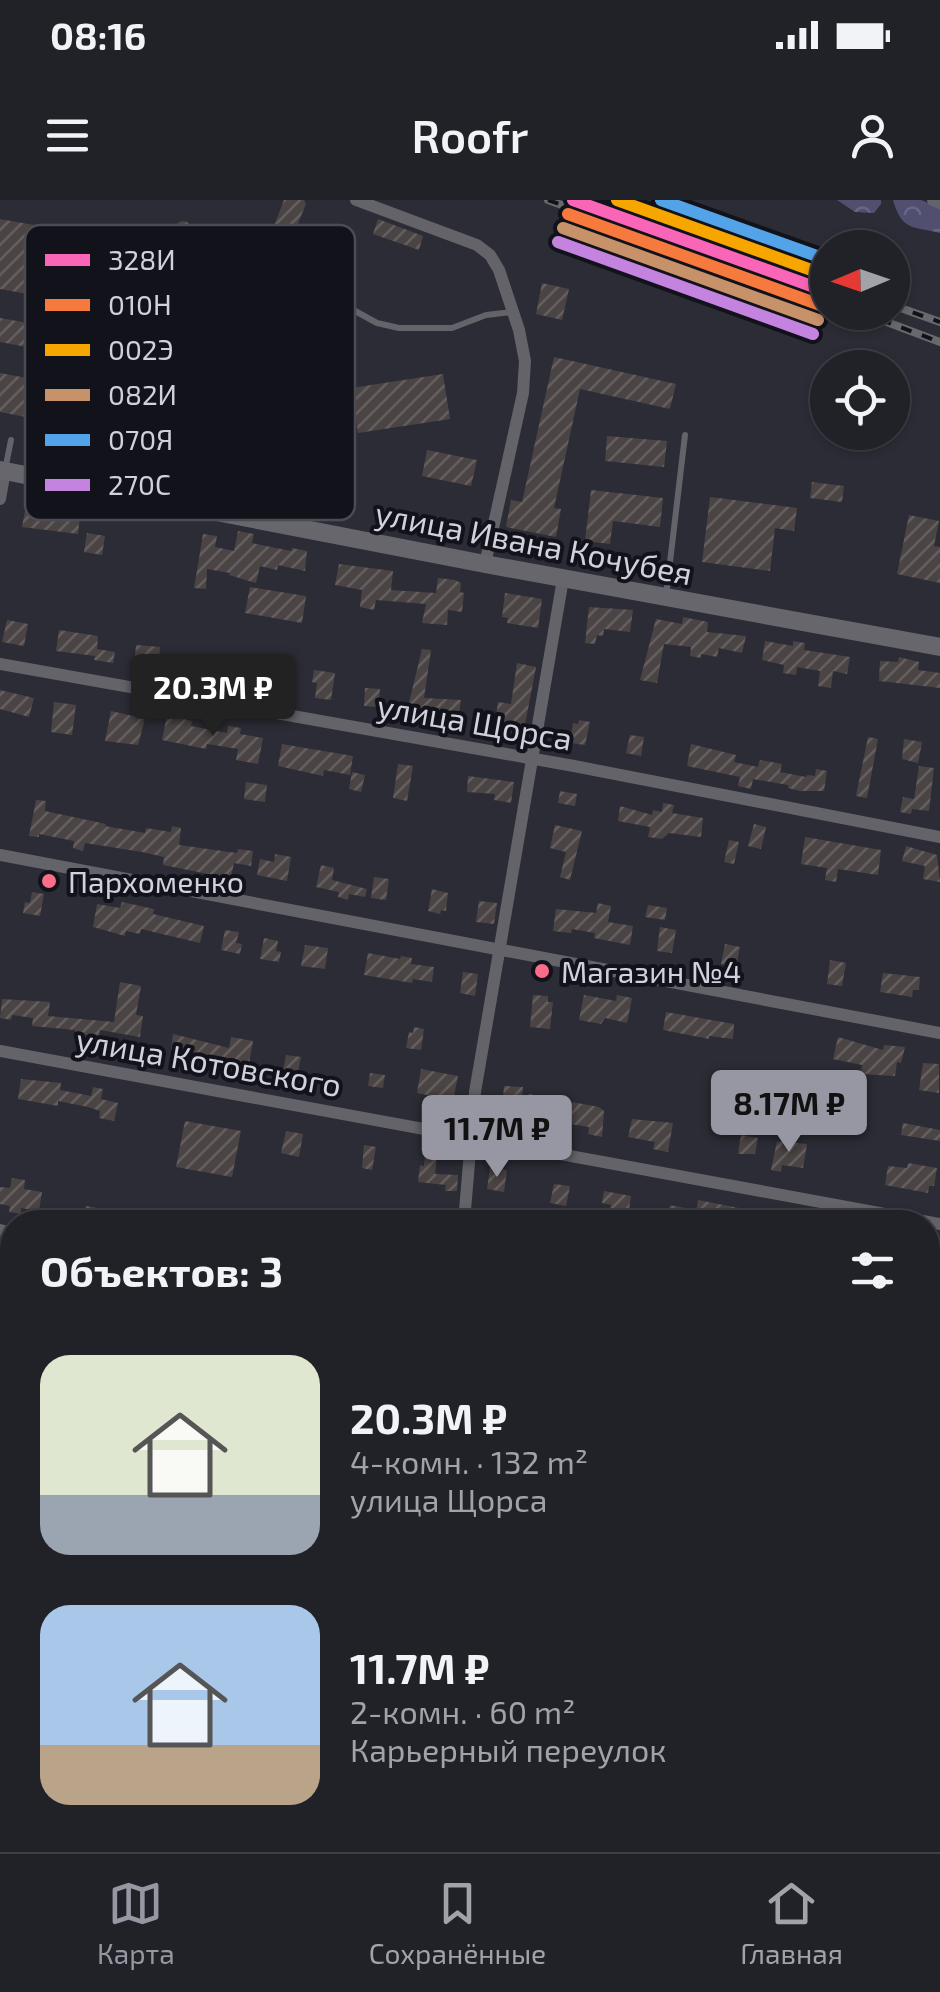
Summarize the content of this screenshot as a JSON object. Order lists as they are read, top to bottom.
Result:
{
  "streets": {
    "street": ["улица Ивана Кочубея", "улица Щорса", "улица Котовского"]
  },
  "places": ["Пархоменко", "Магазин №4"],
  "lines": [
    "transit line 328И",
    "transit line 002Э",
    "transit line 070Я",
    "transit line 010Н",
    "transit line 082И",
    "transit line 270С"
  ],
  "legend": [
    "328И",
    "010Н",
    "002Э",
    "082И",
    "070Я",
    "270С"
  ],
  "north": "left",
  "page": {
    "status": "08:16",
    "header": "Roofr",
    "price": ["20.3M ₽", "8.17M ₽", "11.7M ₽"],
    "heading": "Объектов: 3",
    "list": [
      {
        "name": "20.3M ₽",
        "note": "4-комн. · 132 m² · улица Щорса"
      },
      {
        "name": "11.7M ₽",
        "note": "2-комн. · 60 m² · Карьерный переулок"
      }
    ],
    "tabs": ["Карта", "Сохранённые", "Главная"]
  }
}
